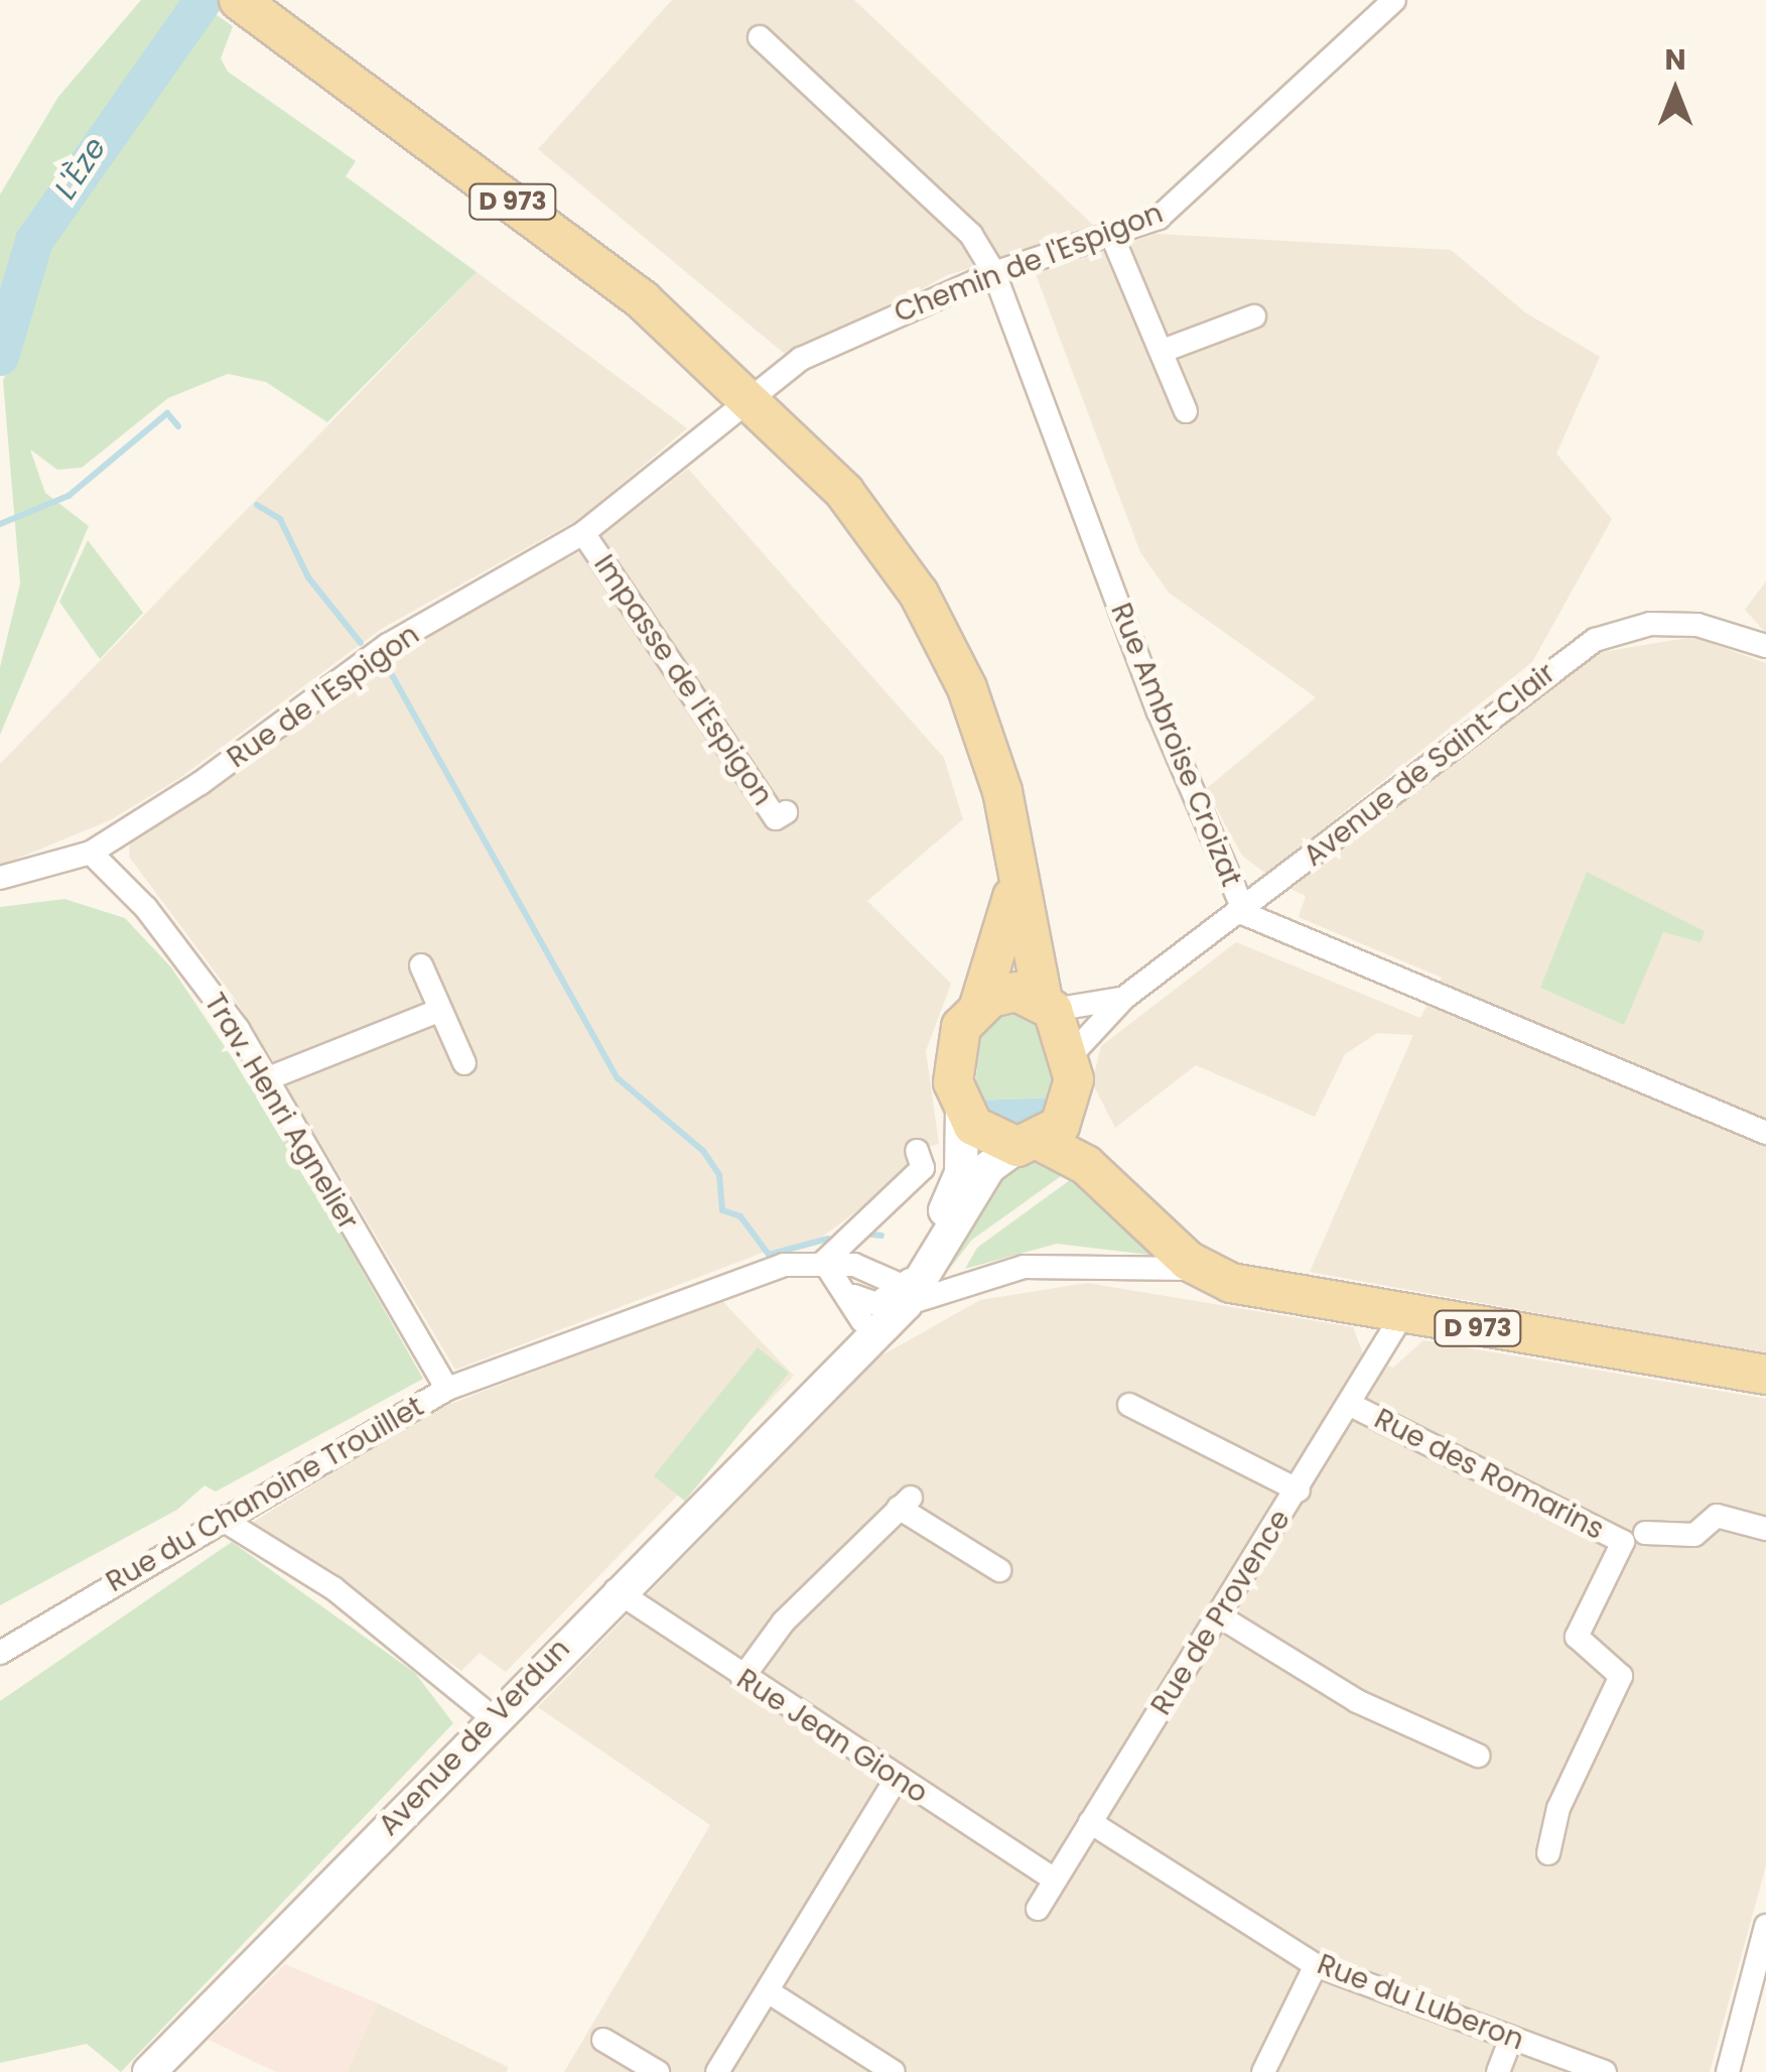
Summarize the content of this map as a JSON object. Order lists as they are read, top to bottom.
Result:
{
  "streets": {
    "main road": ["D 973", "Avenue de Verdun"],
    "street": [
      "Chemin de l'Espigon",
      "Impasse de l'Espigon",
      "Rue de l'Espigon",
      "Rue Ambroise Croizat",
      "Avenue de Saint-Clair",
      "Trav. Henri Agnelier",
      "Rue des Romarins",
      "Rue du Chanoine Trouillet",
      "Rue de Provence",
      "Rue Jean Giono",
      "Rue du Luberon"
    ]
  },
  "crossings": [
    ["D 973", "Avenue de Saint-Clair"],
    ["D 973", "Rue de Provence"],
    ["D 973", "Avenue de Verdun"],
    ["Chemin de l'Espigon", "Rue de l'Espigon"],
    ["Chemin de l'Espigon", "Rue Ambroise Croizat"],
    ["Impasse de l'Espigon", "Rue de l'Espigon"],
    ["Rue de l'Espigon", "Trav. Henri Agnelier"],
    ["Rue Ambroise Croizat", "Avenue de Saint-Clair"],
    ["Avenue de Saint-Clair", "Avenue de Verdun"],
    ["Trav. Henri Agnelier", "Rue du Chanoine Trouillet"],
    ["Rue des Romarins", "Rue de Provence"],
    ["Rue du Chanoine Trouillet", "Avenue de Verdun"],
    ["Rue de Provence", "Rue Jean Giono"],
    ["Rue de Provence", "Rue du Luberon"],
    ["Rue Jean Giono", "Avenue de Verdun"]
  ],
  "water": ["L'Èze"],
  "north": "top"
}
